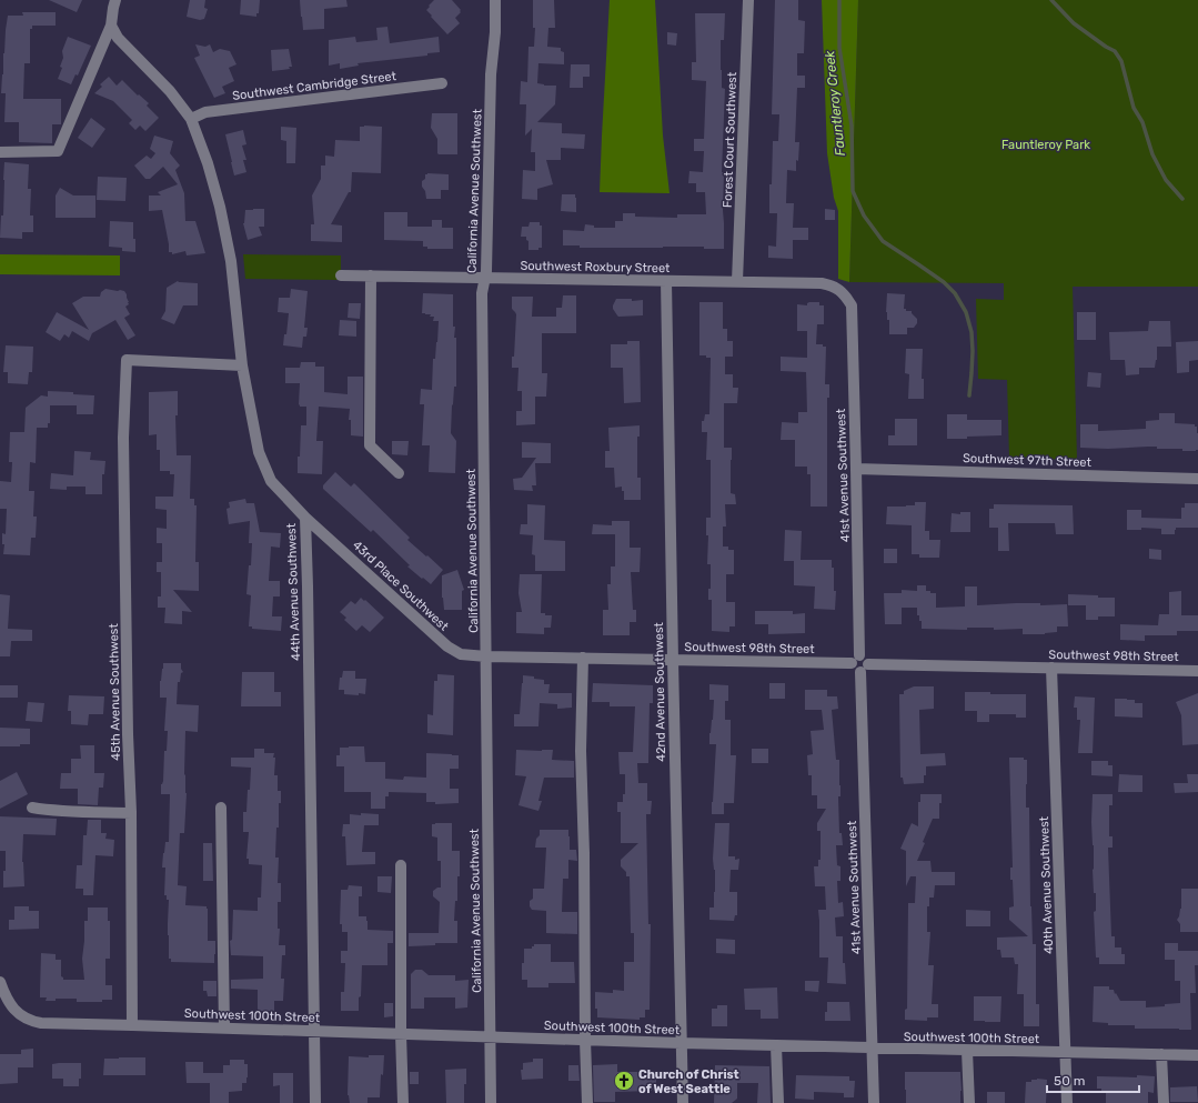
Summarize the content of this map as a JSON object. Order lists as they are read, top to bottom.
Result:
{
  "streets": {
    "street": [
      "Southwest Cambridge Street",
      "Forest Court Southwest",
      "California Avenue Southwest",
      "Southwest Roxbury Street",
      "Southwest 97th Street",
      "41st Avenue Southwest",
      "43rd Place Southwest",
      "44th Avenue Southwest",
      "Southwest 98th Street",
      "45th Avenue Southwest",
      "42nd Avenue Southwest",
      "40th Avenue Southwest",
      "Southwest 100th Street"
    ]
  },
  "crossings": [
    ["Southwest Cambridge Street", "44th Avenue Southwest"],
    ["Forest Court Southwest", "Southwest Roxbury Street"],
    ["California Avenue Southwest", "Southwest Roxbury Street"],
    ["California Avenue Southwest", "43rd Place Southwest"],
    ["California Avenue Southwest", "Southwest 98th Street"],
    ["California Avenue Southwest", "Southwest 100th Street"],
    ["Southwest Roxbury Street", "41st Avenue Southwest"],
    ["Southwest Roxbury Street", "42nd Avenue Southwest"],
    ["Southwest 97th Street", "41st Avenue Southwest"],
    ["41st Avenue Southwest", "Southwest 98th Street"],
    ["41st Avenue Southwest", "Southwest 100th Street"],
    ["43rd Place Southwest", "44th Avenue Southwest"],
    ["43rd Place Southwest", "Southwest 98th Street"],
    ["44th Avenue Southwest", "45th Avenue Southwest"],
    ["44th Avenue Southwest", "Southwest 100th Street"],
    ["Southwest 98th Street", "42nd Avenue Southwest"],
    ["Southwest 98th Street", "40th Avenue Southwest"],
    ["45th Avenue Southwest", "Southwest 100th Street"],
    ["42nd Avenue Southwest", "Southwest 100th Street"],
    ["40th Avenue Southwest", "Southwest 100th Street"]
  ],
  "water": ["Fauntleroy Creek"],
  "parks": ["Fauntleroy Park"],
  "places": {
    "church": ["Church of Christ of West Seattle"]
  },
  "scale_bar": "50 m"
}
